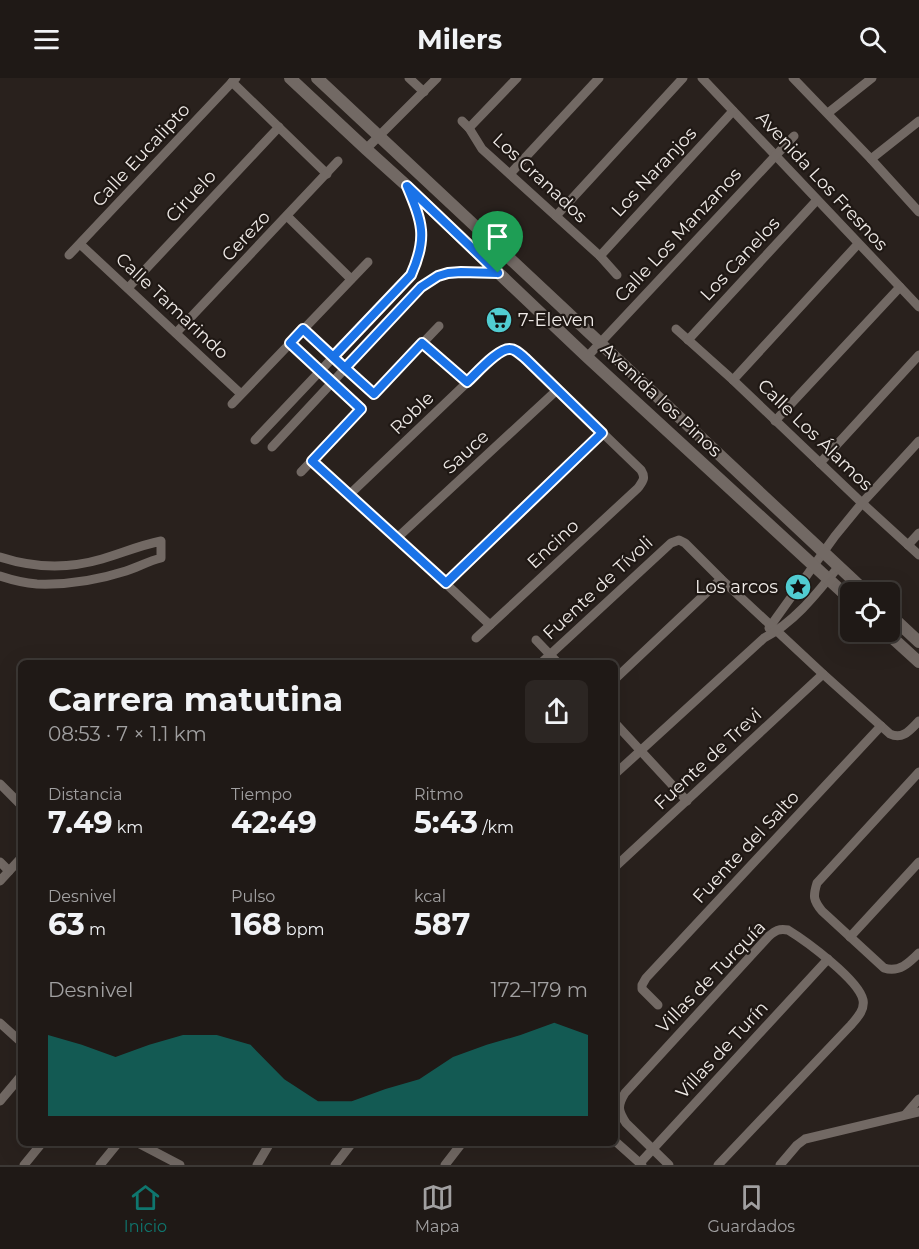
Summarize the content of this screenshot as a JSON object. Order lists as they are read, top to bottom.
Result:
{
  "streets": {
    "street": [
      "Calle Eucalipto",
      "Los Naranjos",
      "Los Granados",
      "Avenida Los Fresnos",
      "Ciruelo",
      "Calle Los Manzanos",
      "Cerezo",
      "Los Canelos",
      "Calle Tamarindo",
      "Avenida los Pinos",
      "Roble",
      "Calle Los Álamos",
      "Sauce",
      "Encino",
      "Fuente de Tívoli",
      "Fuente de Trevi",
      "Fuente del Salto",
      "Villas de Turquía",
      "Villas de Turín"
    ]
  },
  "crossings": [
    ["Calle Eucalipto", "Calle Tamarindo"],
    ["Los Naranjos", "Los Granados"],
    ["Los Naranjos", "Avenida Los Fresnos"],
    ["Avenida Los Fresnos", "Calle Los Manzanos"],
    ["Avenida Los Fresnos", "Los Canelos"],
    ["Ciruelo", "Calle Tamarindo"],
    ["Calle Los Manzanos", "Avenida los Pinos"],
    ["Cerezo", "Calle Tamarindo"],
    ["Los Canelos", "Calle Los Álamos"],
    ["Roble", "Sauce"],
    ["Villas de Turquía", "Villas de Turín"]
  ],
  "places": {
    "supermarket": ["7-Eleven"],
    "place": ["Los arcos"]
  },
  "page": {
    "header": "Milers",
    "heading": ["Carrera matutina", "08:53 · 7 × 1.1 km"],
    "stats": [
      ["Distancia", "7.49 km"],
      ["Tiempo", "42:49"],
      ["Ritmo", "5:43 /km"],
      ["Desnivel", "63 m"],
      ["Pulso", "168 bpm"],
      ["kcal", "587"]
    ],
    "chart": ["Desnivel", "172–179 m"],
    "tabs": ["Inicio", "Mapa", "Guardados"]
  }
}
